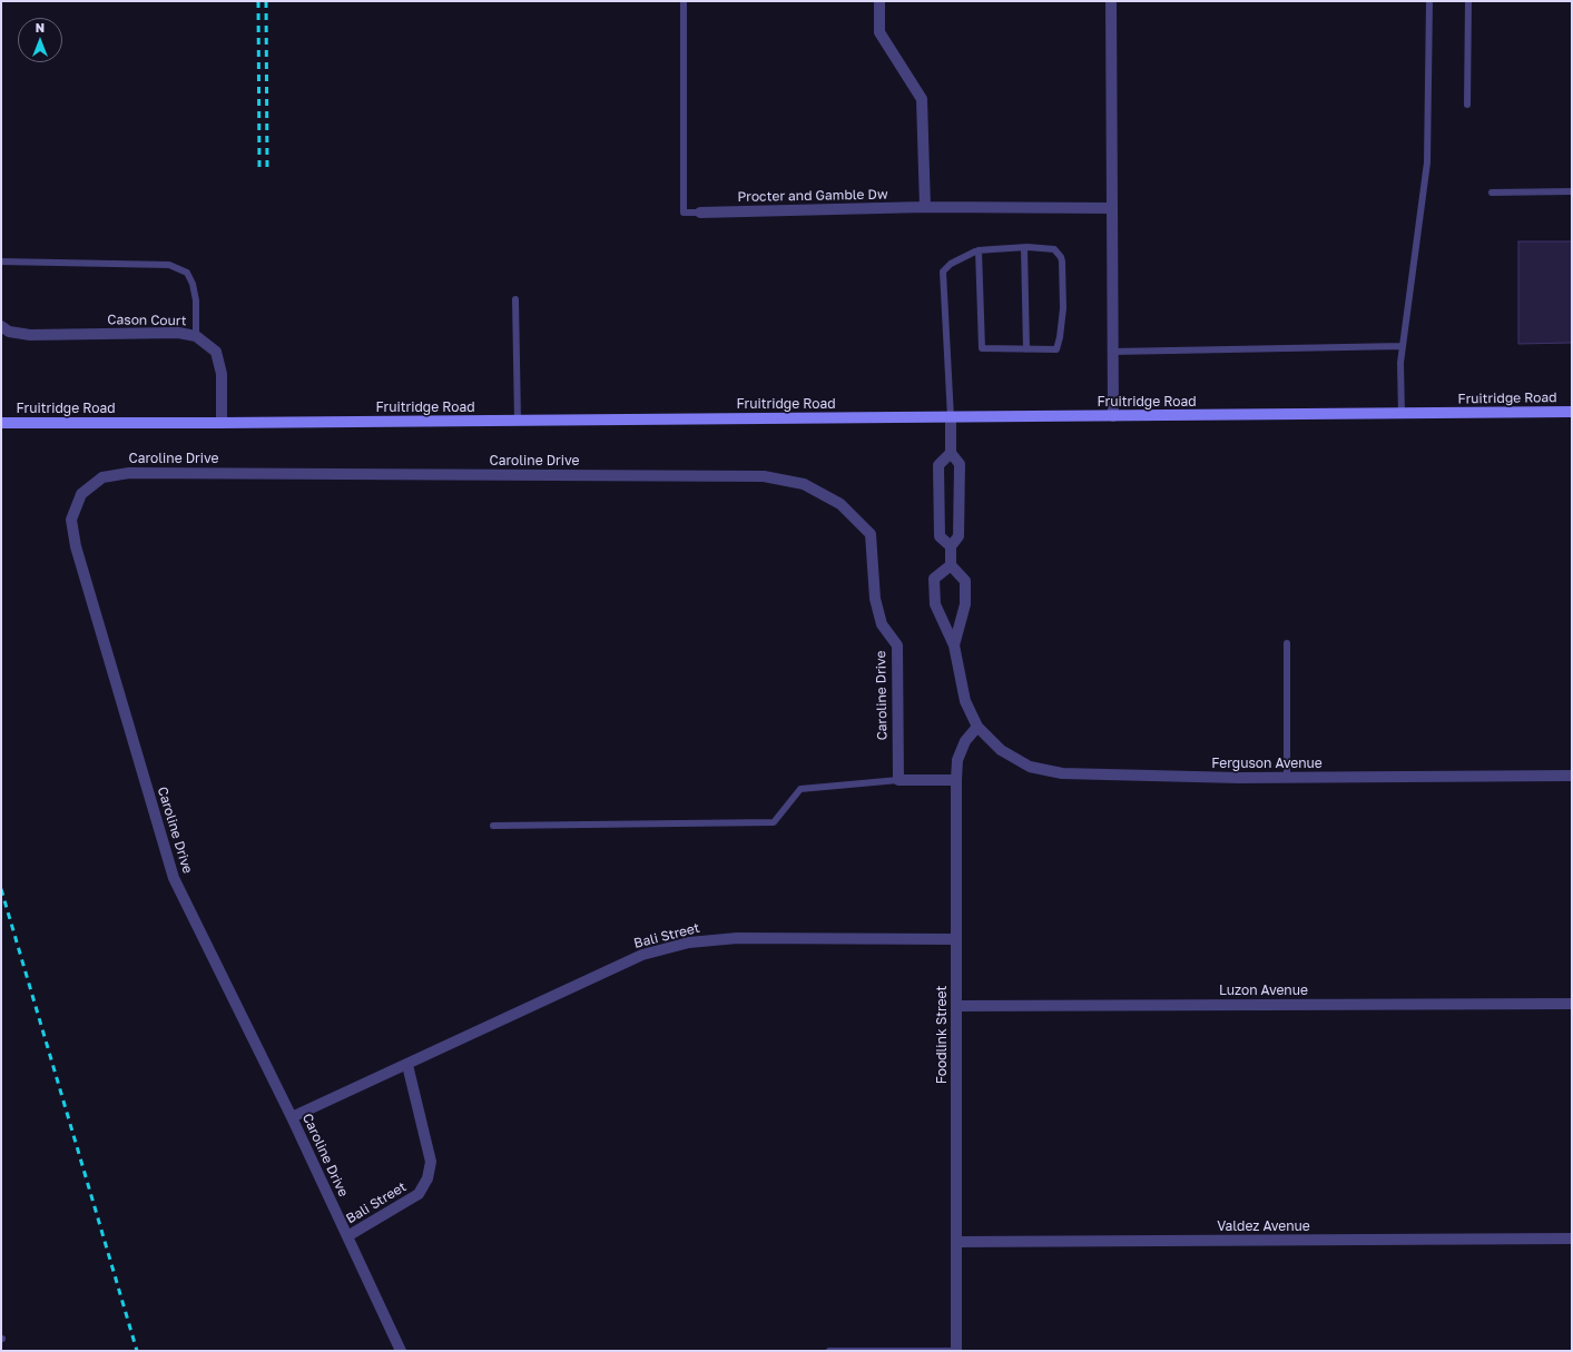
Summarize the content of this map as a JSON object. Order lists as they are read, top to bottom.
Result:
{
  "streets": {
    "main road": ["Fruitridge Road"],
    "street": [
      "Procter and Gamble Dw",
      "Cason Court",
      "Caroline Drive",
      "Ferguson Avenue",
      "Bali Street",
      "Luzon Avenue",
      "Foodlink Street",
      "Valdez Avenue"
    ]
  },
  "crossings": [
    ["Cason Court", "Fruitridge Road"],
    ["Caroline Drive", "Bali Street"],
    ["Ferguson Avenue", "Foodlink Street"],
    ["Bali Street", "Foodlink Street"],
    ["Luzon Avenue", "Foodlink Street"],
    ["Foodlink Street", "Valdez Avenue"]
  ],
  "north": "top"
}
